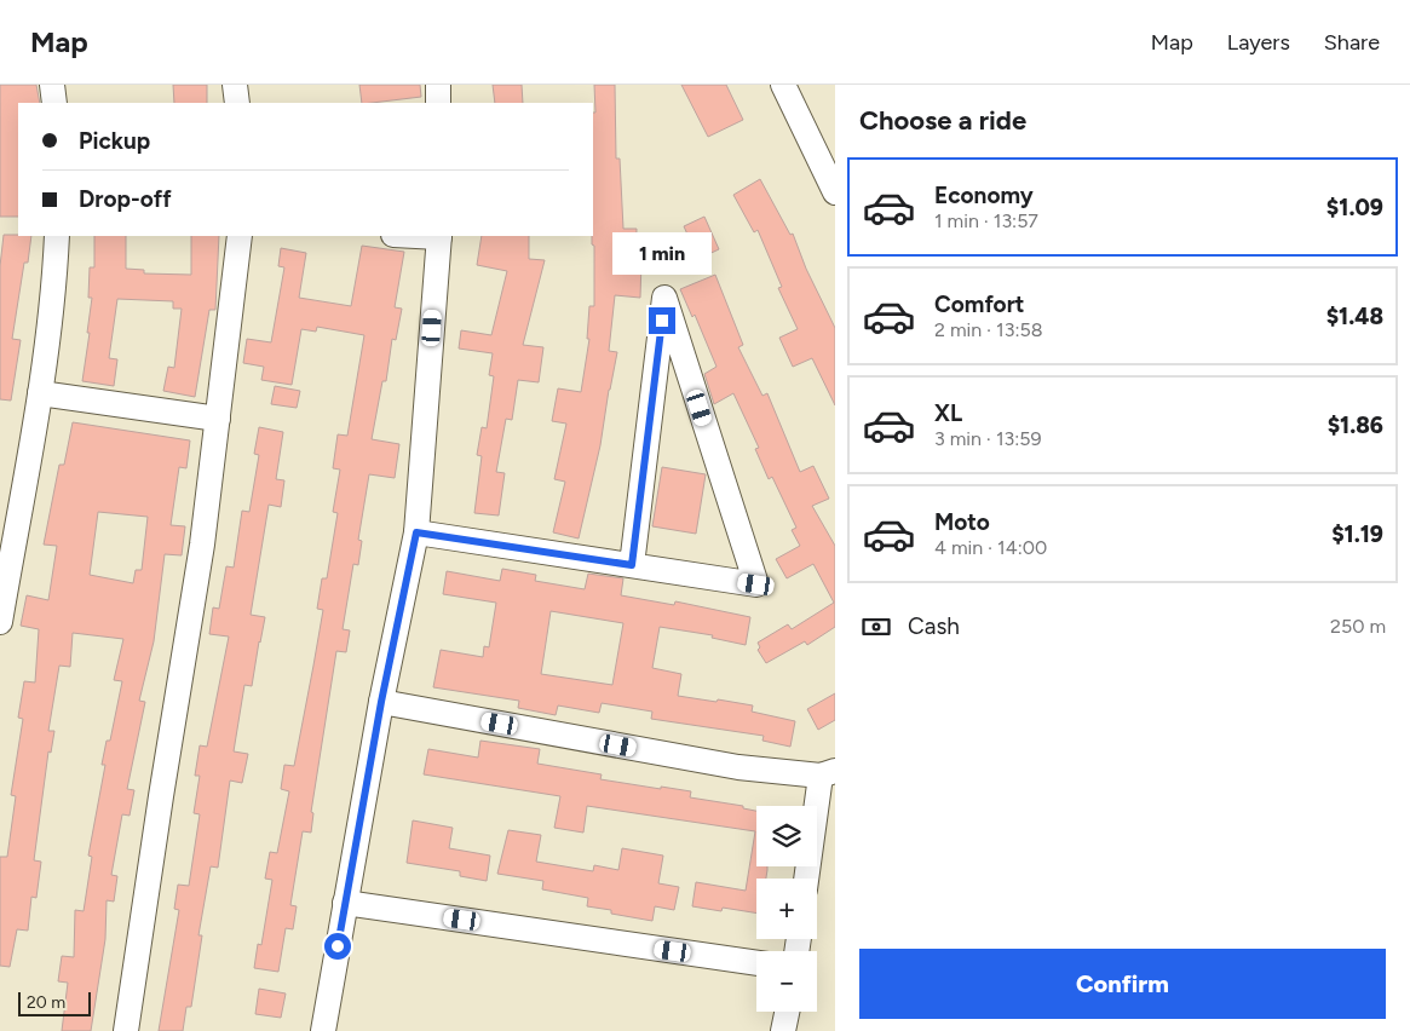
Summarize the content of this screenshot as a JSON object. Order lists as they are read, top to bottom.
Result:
{
  "scale_bar": "20 m",
  "page": {
    "header": "Map",
    "nav": ["Map", "Layers", "Share"],
    "heading": "Choose a ride",
    "banner": ["Pickup", "Drop-off"],
    "list": [
      {
        "name": "Economy",
        "note": "1 min · 13:57",
        "value": "$1.09"
      },
      {
        "name": "Comfort",
        "note": "2 min · 13:58",
        "value": "$1.48"
      },
      {
        "name": "XL",
        "note": "3 min · 13:59",
        "value": "$1.86"
      },
      {
        "name": "Moto",
        "note": "4 min · 14:00",
        "value": "$1.19"
      }
    ],
    "bubble": "1 min",
    "pay": ["Cash", "250 m"],
    "map_buttons": ["+", "−"],
    "buttons": "Confirm",
    "scale": "20 m"
  }
}
